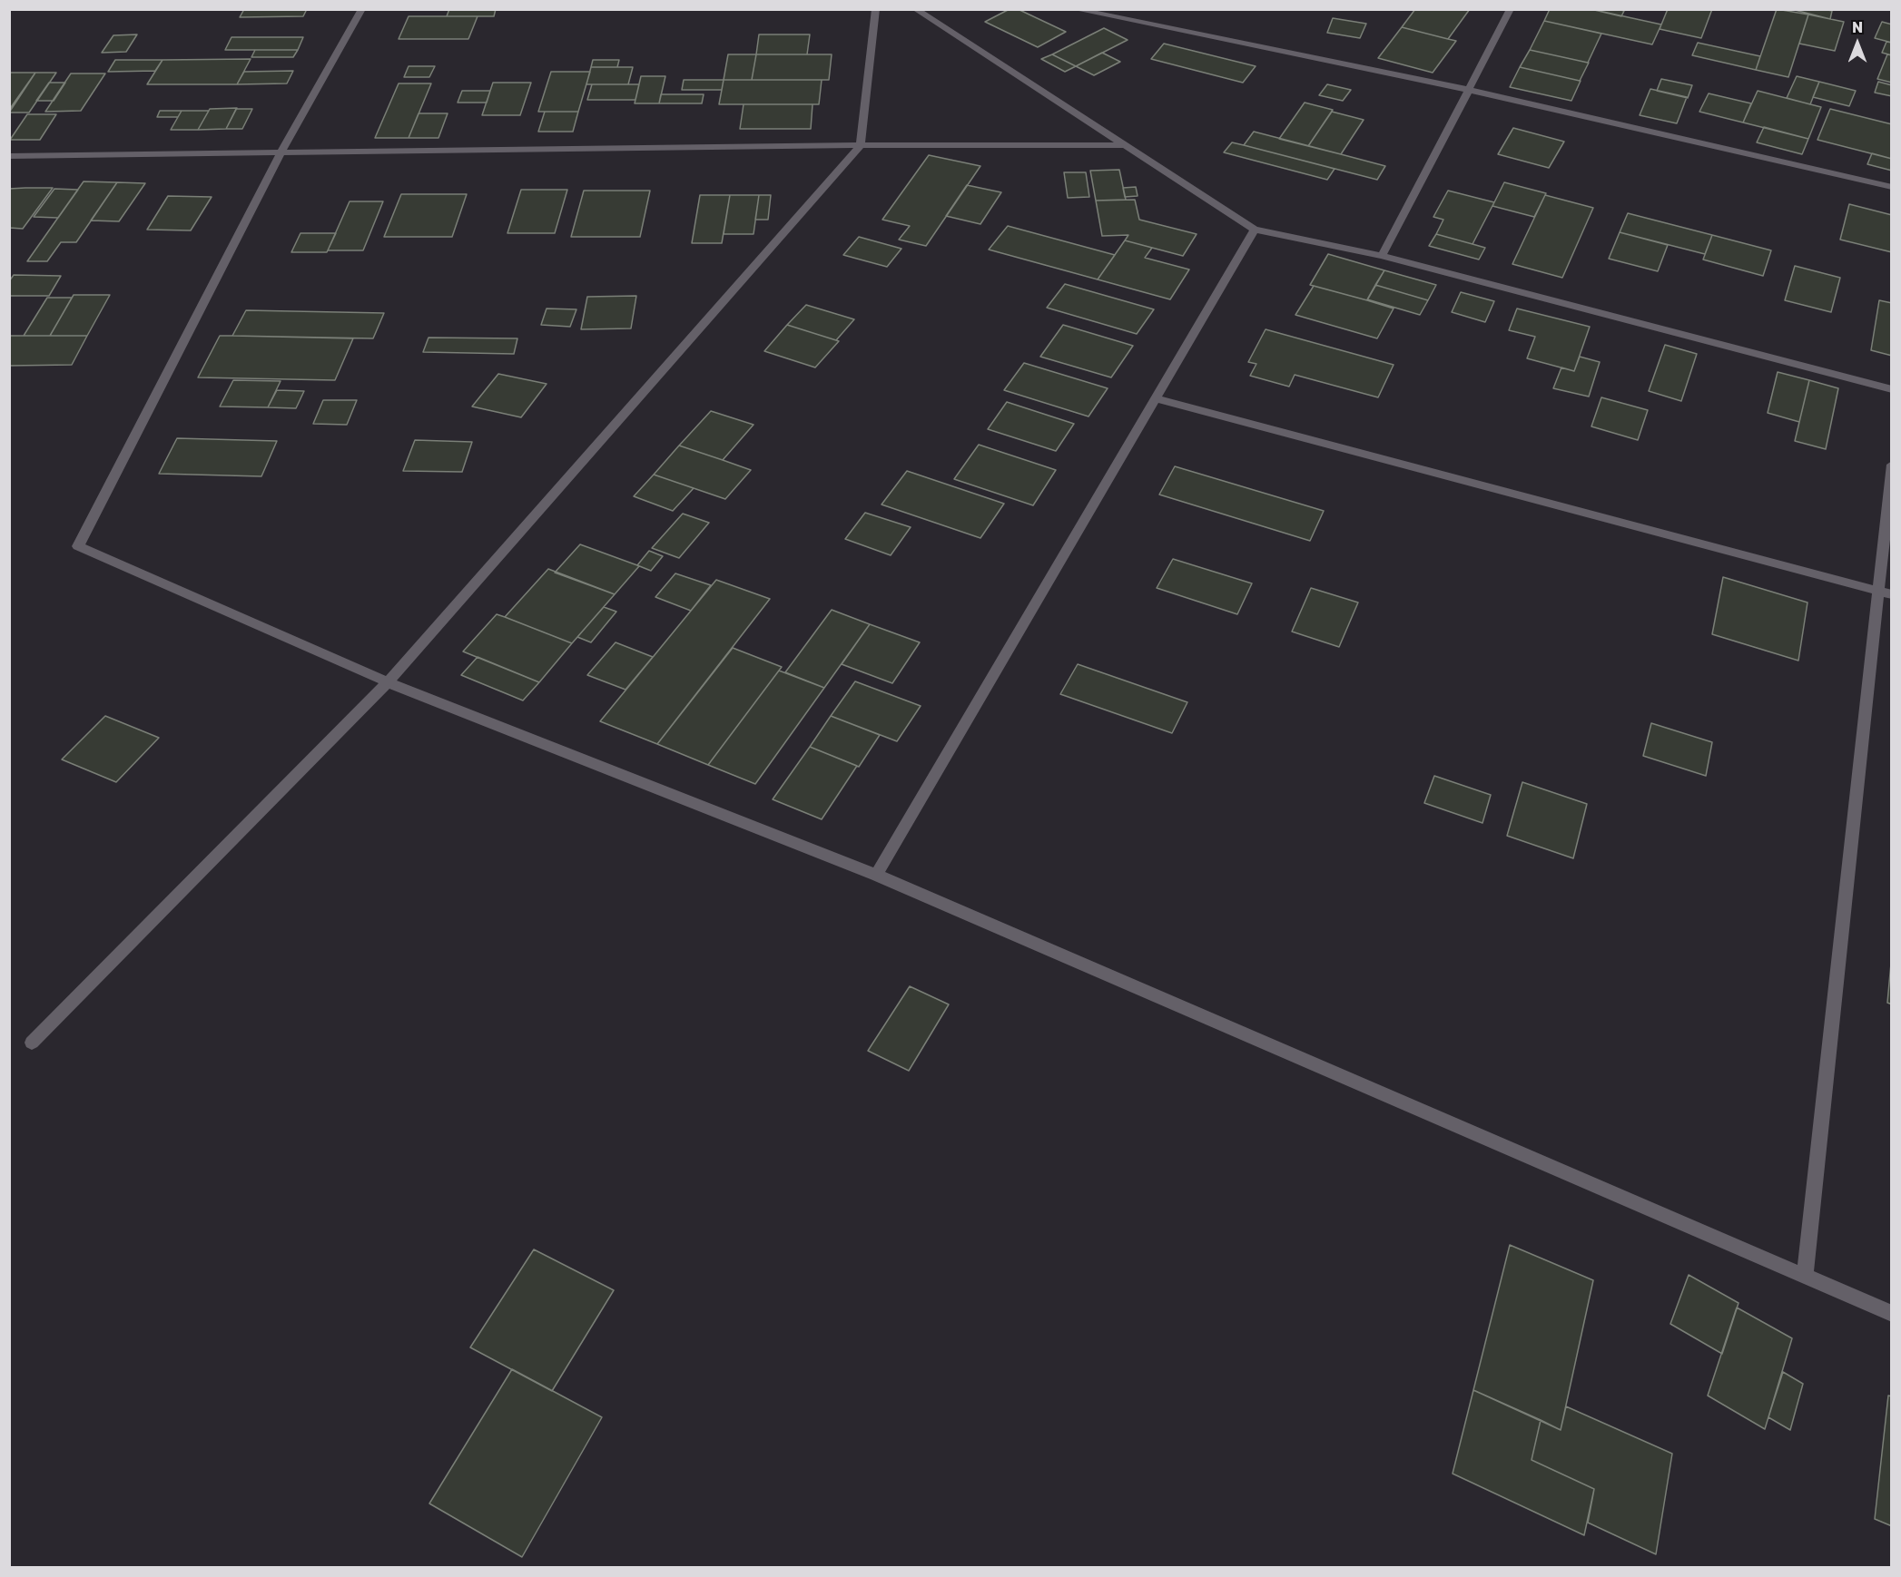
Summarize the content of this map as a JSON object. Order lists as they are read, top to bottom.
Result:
{
  "north": "top"
}
